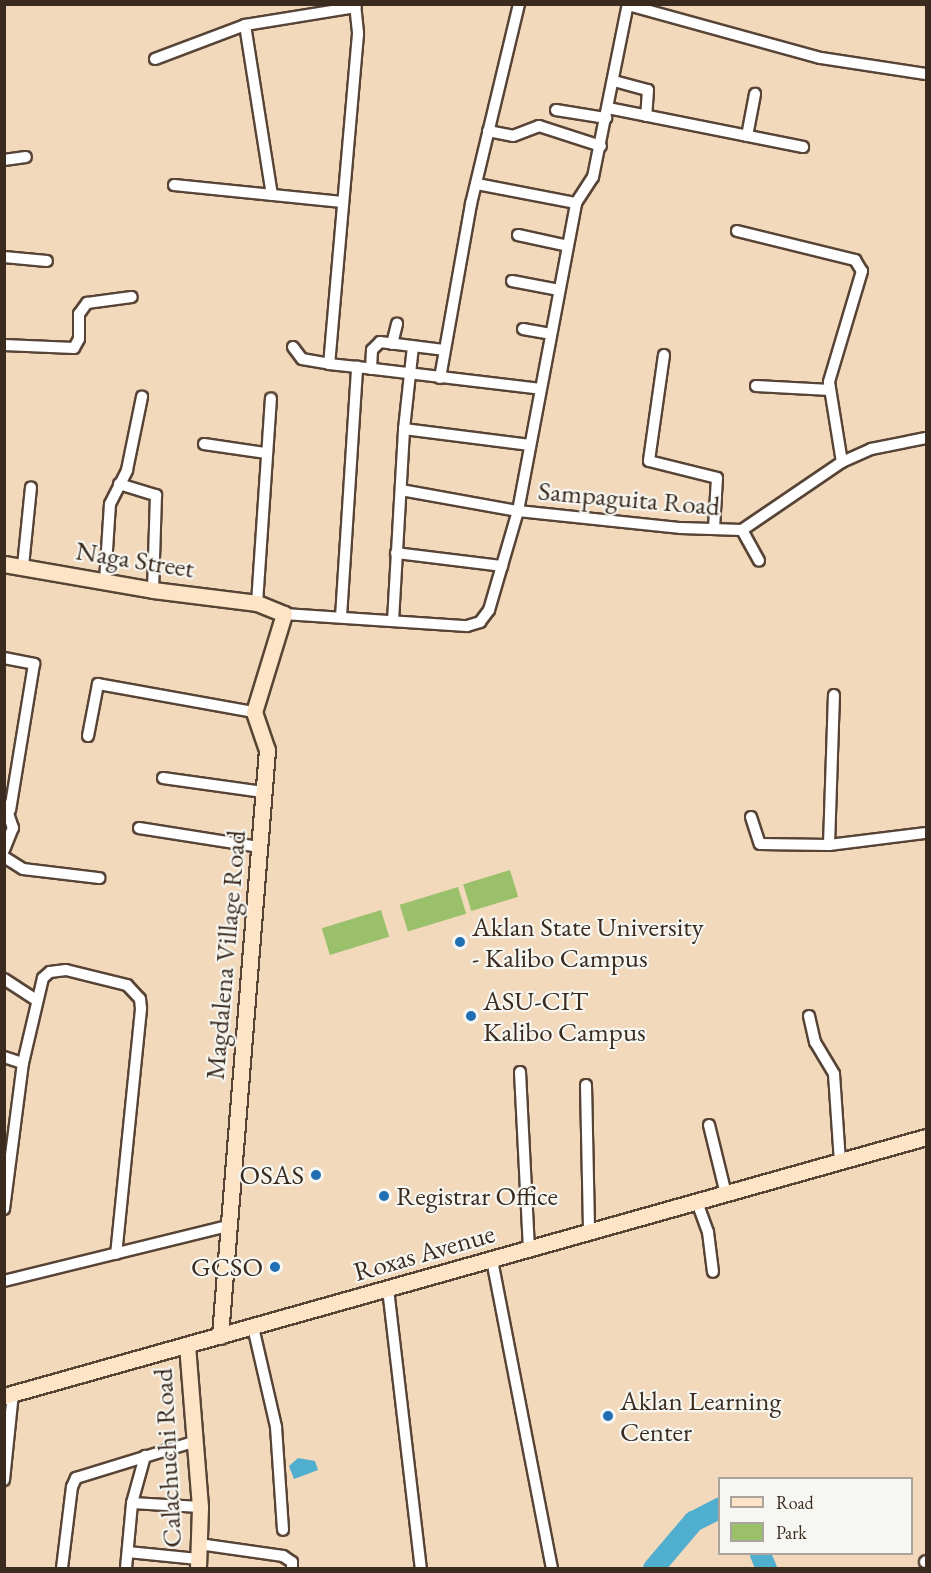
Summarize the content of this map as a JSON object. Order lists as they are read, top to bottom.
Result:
{
  "streets": {
    "street": [
      "Sampaguita Road",
      "Naga Street",
      "Magdalena Village Road",
      "Roxas Avenue",
      "Calachuchi Road"
    ]
  },
  "crossings": [
    ["Magdalena Village Road", "Roxas Avenue"],
    ["Roxas Avenue", "Calachuchi Road"]
  ],
  "places": [
    "Aklan State University - Kalibo Campus",
    "ASU-CIT Kalibo Campus",
    "OSAS",
    "Registrar Office",
    "GCSO",
    "Aklan Learning Center"
  ],
  "legend": ["Road", "Park"]
}
